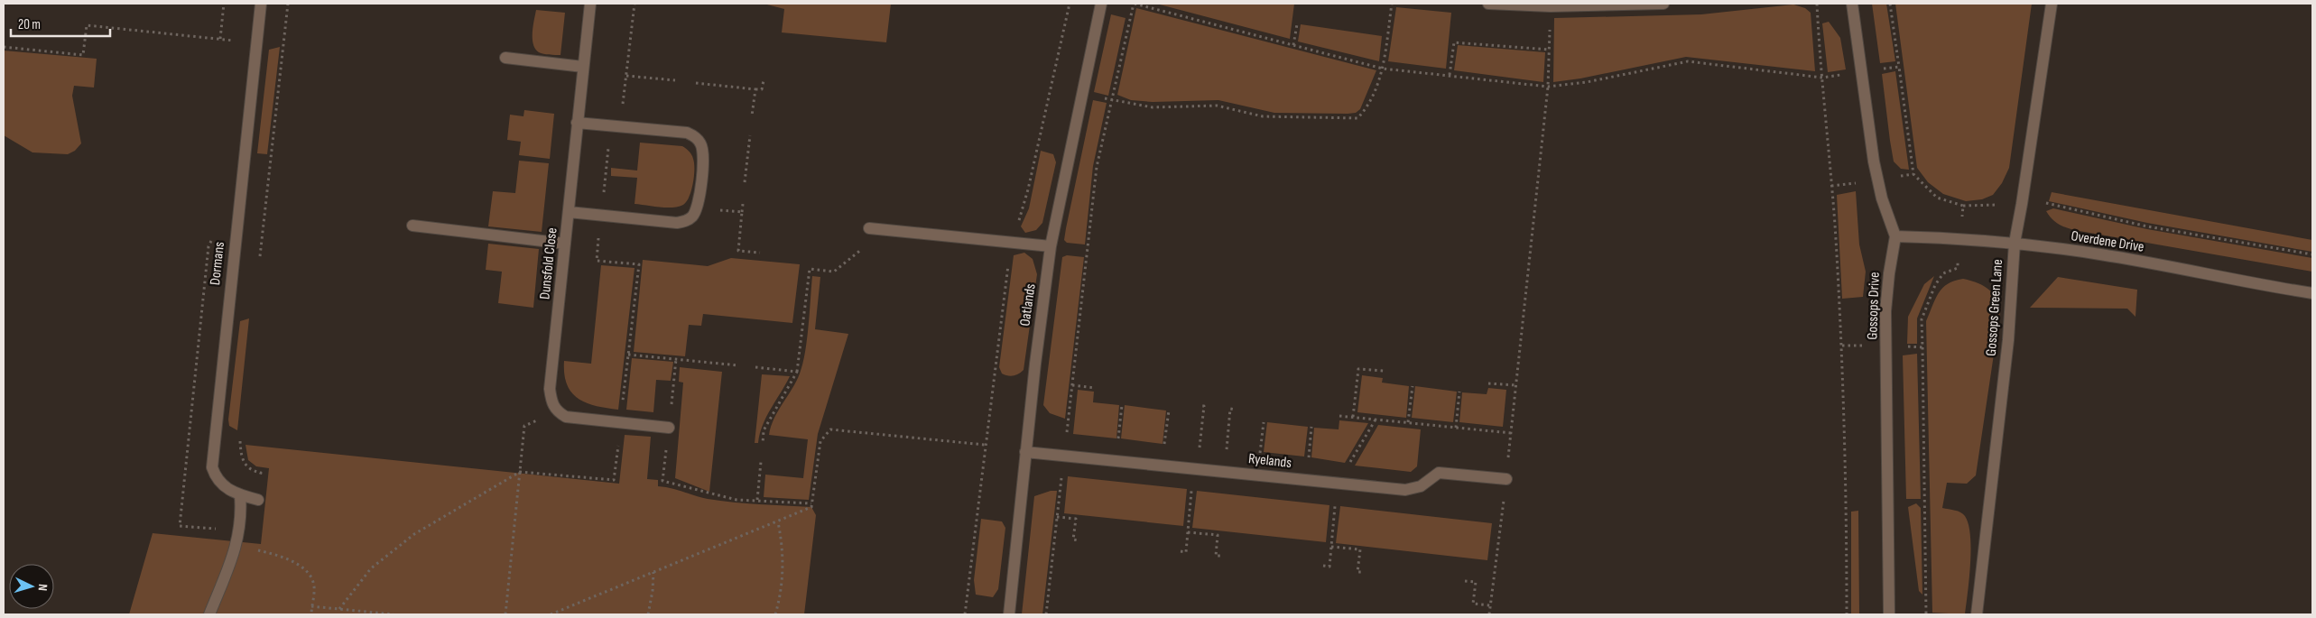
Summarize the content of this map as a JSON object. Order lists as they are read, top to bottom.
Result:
{
  "streets": {
    "street": [
      "Overdene Drive",
      "Dormans",
      "Dunsfold Close",
      "Oatlands",
      "Gossops Drive",
      "Gossops Green Lane",
      "Ryelands"
    ]
  },
  "crossings": [
    ["Overdene Drive", "Gossops Drive"],
    ["Overdene Drive", "Gossops Green Lane"],
    ["Oatlands", "Ryelands"]
  ],
  "scale_bar": "20 m",
  "north": "right"
}
